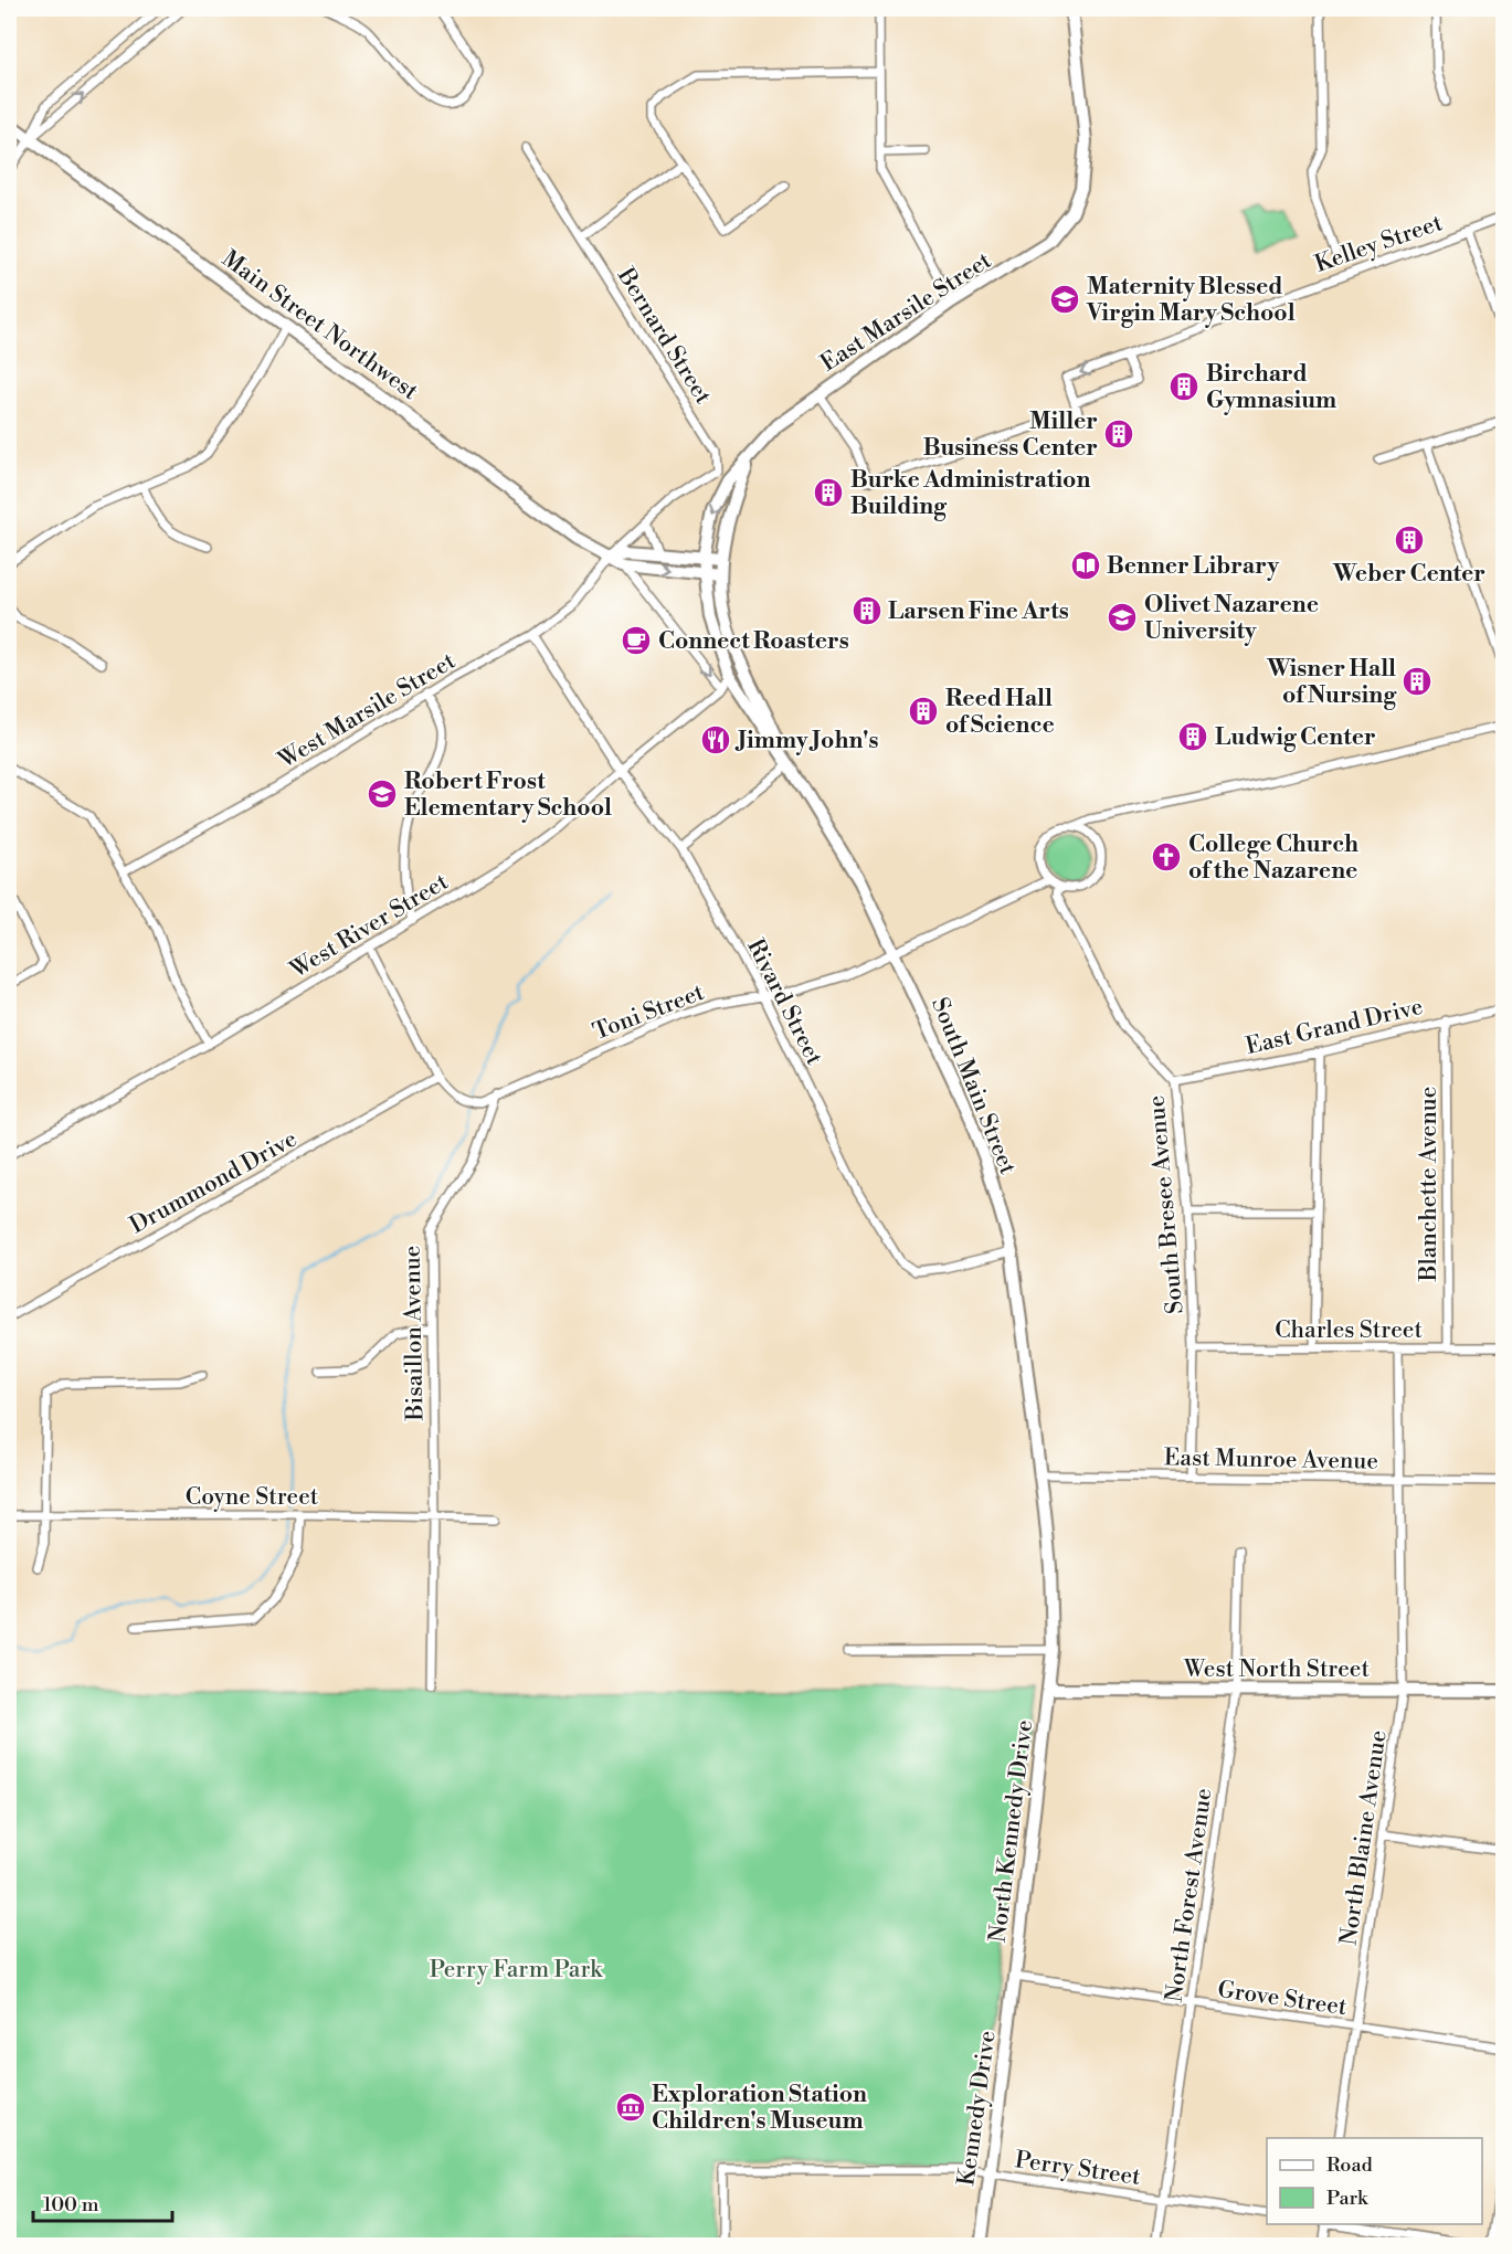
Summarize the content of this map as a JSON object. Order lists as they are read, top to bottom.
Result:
{
  "streets": {
    "main road": [
      "East Marsile Street",
      "Main Street Northwest",
      "South Main Street",
      "West North Street",
      "North Kennedy Drive",
      "Kennedy Drive"
    ],
    "street": [
      "Kelley Street",
      "Bernard Street",
      "West Marsile Street",
      "West River Street",
      "Rivard Street",
      "Toni Street",
      "East Grand Drive",
      "Drummond Drive",
      "Blanchette Avenue",
      "South Bresee Avenue",
      "Charles Street",
      "Bisaillon Avenue",
      "East Munroe Avenue",
      "Coyne Street",
      "North Blaine Avenue",
      "North Forest Avenue",
      "Grove Street",
      "Perry Street"
    ]
  },
  "crossings": [
    ["East Marsile Street", "Main Street Northwest"],
    ["East Marsile Street", "South Main Street"],
    ["Main Street Northwest", "Bernard Street"],
    ["Main Street Northwest", "West Marsile Street"],
    ["Main Street Northwest", "South Main Street"],
    ["Bernard Street", "West Marsile Street"],
    ["West Marsile Street", "Rivard Street"],
    ["West River Street", "Rivard Street"],
    ["West River Street", "South Main Street"],
    ["Rivard Street", "Toni Street"],
    ["Rivard Street", "South Main Street"],
    ["Toni Street", "South Main Street"],
    ["Toni Street", "South Bresee Avenue"],
    ["Toni Street", "Bisaillon Avenue"],
    ["East Grand Drive", "Blanchette Avenue"],
    ["East Grand Drive", "South Bresee Avenue"],
    ["South Main Street", "East Munroe Avenue"],
    ["South Main Street", "West North Street"],
    ["South Main Street", "North Kennedy Drive"],
    ["Blanchette Avenue", "Charles Street"],
    ["South Bresee Avenue", "Charles Street"],
    ["South Bresee Avenue", "East Munroe Avenue"],
    ["Charles Street", "North Blaine Avenue"],
    ["Bisaillon Avenue", "Coyne Street"],
    ["East Munroe Avenue", "North Blaine Avenue"],
    ["West North Street", "North Kennedy Drive"],
    ["West North Street", "North Blaine Avenue"],
    ["West North Street", "North Forest Avenue"],
    ["North Kennedy Drive", "Grove Street"],
    ["North Kennedy Drive", "Kennedy Drive"],
    ["North Blaine Avenue", "Grove Street"],
    ["North Forest Avenue", "Grove Street"],
    ["North Forest Avenue", "Perry Street"],
    ["Grove Street", "Kennedy Drive"],
    ["Kennedy Drive", "Perry Street"]
  ],
  "parks": ["Perry Farm Park"],
  "places": {
    "school or university": ["Maternity Blessed Virgin Mary School", "Olivet Nazarene University", "Robert Frost Elementary School"],
    "building": [
      "Birchard Gymnasium",
      "Miller Business Center",
      "Burke Administration Building",
      "Weber Center",
      "Larsen Fine Arts",
      "Wisner Hall of Nursing",
      "Reed Hall of Science",
      "Ludwig Center"
    ],
    "library": ["Benner Library"],
    "cafe": ["Connect Roasters"],
    "restaurant": ["Jimmy John's"],
    "church": ["College Church of the Nazarene"],
    "museum": ["Exploration Station Children's Museum"]
  },
  "legend": ["Road", "Park"],
  "scale_bar": "100 m"
}
